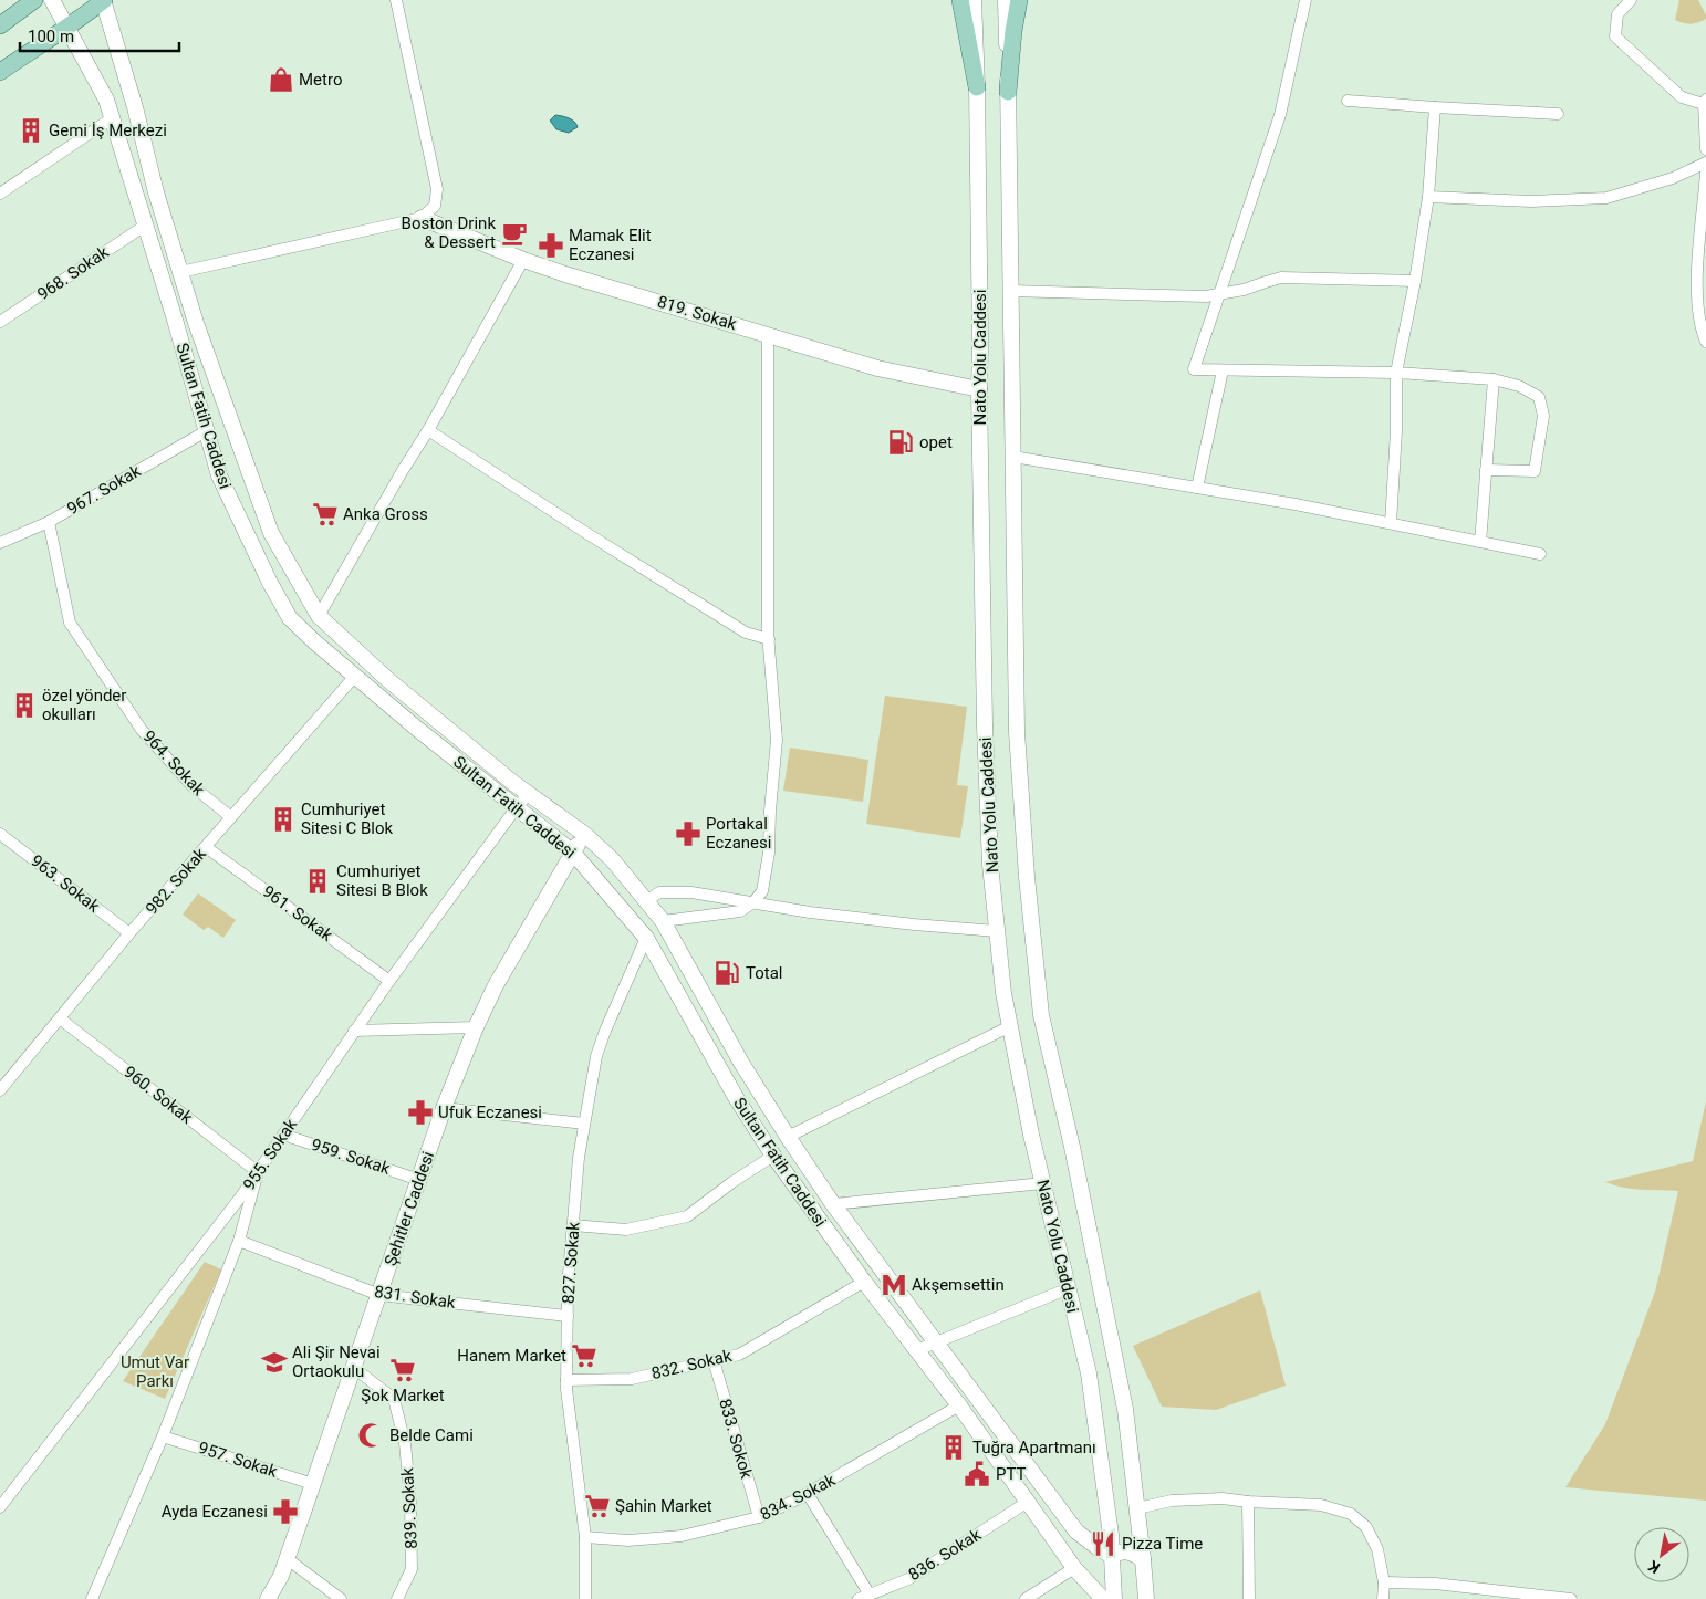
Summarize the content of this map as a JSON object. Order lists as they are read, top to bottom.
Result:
{
  "streets": {
    "main road": [
      "819. Sokak",
      "Nato Yolu Caddesi",
      "Sultan Fatih Caddesi",
      "Şehitler Caddesi"
    ],
    "street": [
      "968. Sokak",
      "967. Sokak",
      "964. Sokak",
      "982. Sokak",
      "963. Sokak",
      "961. Sokak",
      "960. Sokak",
      "955. Sokak",
      "959. Sokak",
      "827. Sokak",
      "831. Sokak",
      "832. Sokak",
      "833. Sokok",
      "957. Sokak",
      "834. Sokak",
      "839. Sokak",
      "836. Sokak"
    ]
  },
  "crossings": [
    ["968. Sokak", "Sultan Fatih Caddesi"],
    ["819. Sokak", "Nato Yolu Caddesi"],
    ["Nato Yolu Caddesi", "Sultan Fatih Caddesi"],
    ["Sultan Fatih Caddesi", "967. Sokak"],
    ["Sultan Fatih Caddesi", "982. Sokak"],
    ["Sultan Fatih Caddesi", "955. Sokak"],
    ["Sultan Fatih Caddesi", "Şehitler Caddesi"],
    ["Sultan Fatih Caddesi", "827. Sokak"],
    ["Sultan Fatih Caddesi", "832. Sokak"],
    ["Sultan Fatih Caddesi", "834. Sokak"],
    ["Sultan Fatih Caddesi", "836. Sokak"],
    ["967. Sokak", "964. Sokak"],
    ["964. Sokak", "982. Sokak"],
    ["982. Sokak", "963. Sokak"],
    ["982. Sokak", "961. Sokak"],
    ["982. Sokak", "960. Sokak"],
    ["961. Sokak", "955. Sokak"],
    ["960. Sokak", "955. Sokak"],
    ["955. Sokak", "959. Sokak"],
    ["959. Sokak", "Şehitler Caddesi"],
    ["Şehitler Caddesi", "831. Sokak"],
    ["Şehitler Caddesi", "957. Sokak"],
    ["Şehitler Caddesi", "839. Sokak"],
    ["827. Sokak", "831. Sokak"],
    ["827. Sokak", "832. Sokak"],
    ["827. Sokak", "834. Sokak"],
    ["832. Sokak", "833. Sokok"],
    ["833. Sokok", "834. Sokak"]
  ],
  "parks": ["Umut Var Parkı"],
  "places": {
    "shop": ["Metro"],
    "building": [
      "Gemi İş Merkezi",
      "özel yönder okulları",
      "Cumhuriyet Sitesi C Blok",
      "Cumhuriyet Sitesi B Blok",
      "Tuğra Apartmanı"
    ],
    "cafe": ["Boston Drink & Dessert"],
    "pharmacy": [
      "Mamak Elit Eczanesi",
      "Portakal Eczanesi",
      "Ufuk Eczanesi",
      "Ayda Eczanesi"
    ],
    "fuel station": ["opet", "Total"],
    "supermarket": [
      "Anka Gross",
      "Hanem Market",
      "Şok Market",
      "Şahin Market"
    ],
    "metro station": ["Akşemsettin"],
    "school or university": ["Ali Şir Nevai Ortaokulu"],
    "mosque": ["Belde Cami"],
    "public building": ["PTT"],
    "restaurant": ["Pizza Time"]
  },
  "scale_bar": "100 m",
  "north": "bottom left"
}
